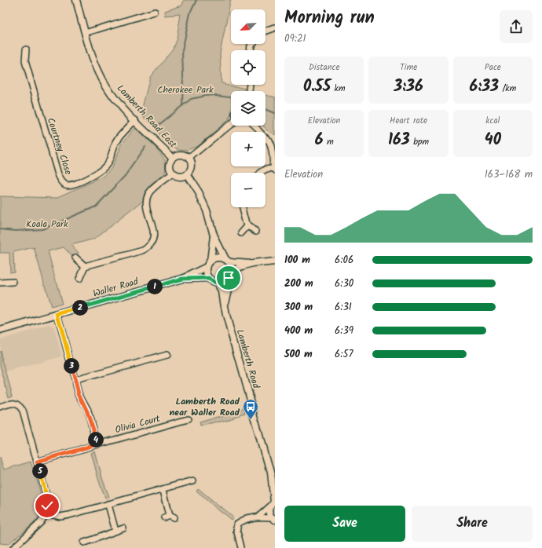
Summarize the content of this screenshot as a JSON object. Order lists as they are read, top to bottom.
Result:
{
  "streets": {
    "street": [
      "Lamberth Road East",
      "Courtney Close",
      "Waller Road",
      "Lamberth Road",
      "Olivia Court"
    ]
  },
  "crossings": [
    ["Lamberth Road East", "Courtney Close"],
    ["Waller Road", "Lamberth Road"]
  ],
  "parks": ["Cherokee Park", "Koala Park"],
  "places": {
    "bus stop": ["Lamberth Road near Waller Road"]
  },
  "north": "bottom left",
  "page": {
    "heading": ["Morning run", "09:21"],
    "map_buttons": ["+", "−"],
    "stats": [
      ["Distance", "0.55 km"],
      ["Time", "3:36"],
      ["Pace", "6:33 /km"],
      ["Elevation", "6 m"],
      ["Heart rate", "163 bpm"],
      ["kcal", "40"]
    ],
    "chart": ["Elevation", "163–168 m"],
    "list": [
      {
        "name": "100 m",
        "note": "6:06"
      },
      {
        "name": "200 m",
        "note": "6:30"
      },
      {
        "name": "300 m",
        "note": "6:31"
      },
      {
        "name": "400 m",
        "note": "6:39"
      },
      {
        "name": "500 m",
        "note": "6:57"
      }
    ],
    "pins": [
      "1",
      "2",
      "3",
      "4",
      "5"
    ],
    "buttons": ["Save", "Share"]
  }
}
